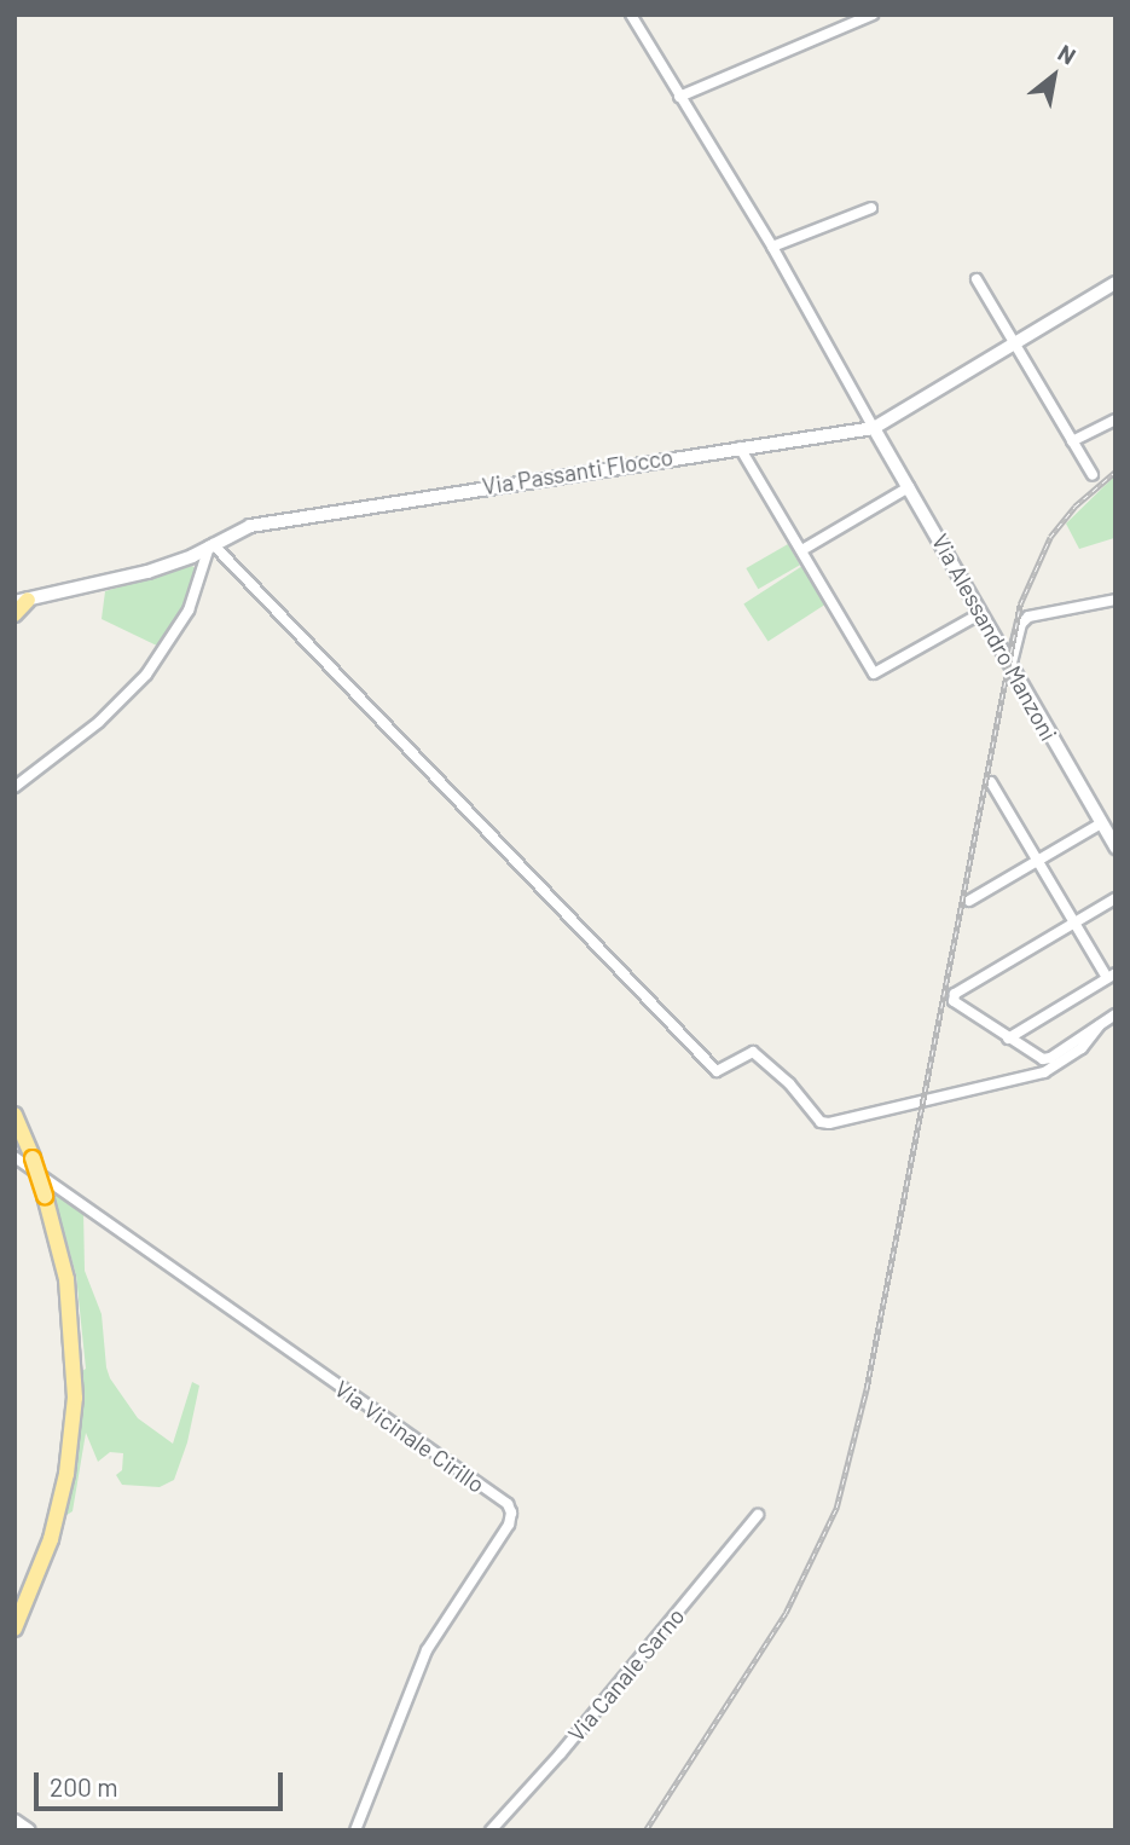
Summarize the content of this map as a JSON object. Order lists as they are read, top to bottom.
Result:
{
  "streets": {
    "main road": ["Via Passanti Flocco", "Via Alessandro Manzoni"],
    "street": ["Via Vicinale Cirillo", "Via Canale Sarno"]
  },
  "crossings": [
    ["Via Passanti Flocco", "Via Alessandro Manzoni"]
  ],
  "scale_bar": "200 m",
  "north": "top right"
}
